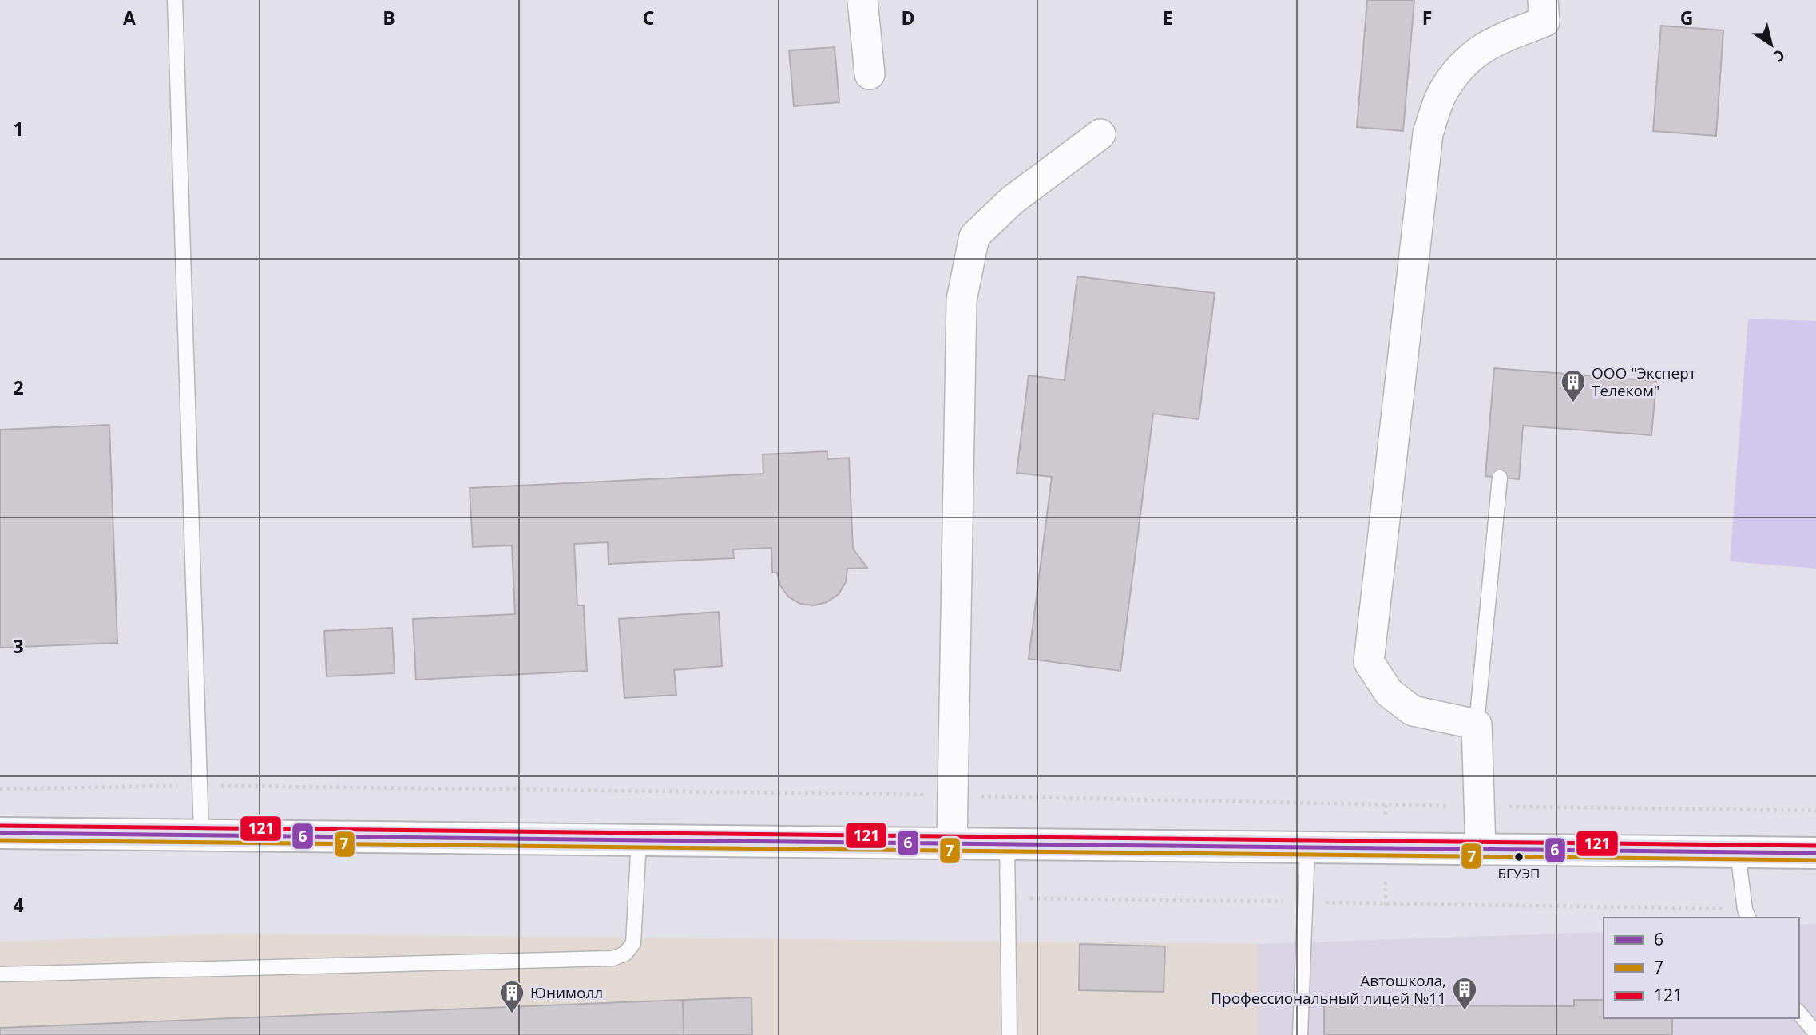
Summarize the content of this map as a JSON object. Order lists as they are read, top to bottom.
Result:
{
  "places": {
    "building": ["ООО \"Эксперт Телеком\"", "Автошкола, Профессиональный лицей №11", "Юнимолл"],
    "other": ["БГУЭП"]
  },
  "lines": ["transit line 121", "transit line 6", "transit line 7"],
  "legend": ["6", "7", "121"],
  "north": "bottom right",
  "grid": {
    "columns": [
      "A",
      "B",
      "C",
      "D",
      "E",
      "F",
      "G"
    ],
    "rows": [
      "1",
      "2",
      "3",
      "4"
    ]
  }
}
